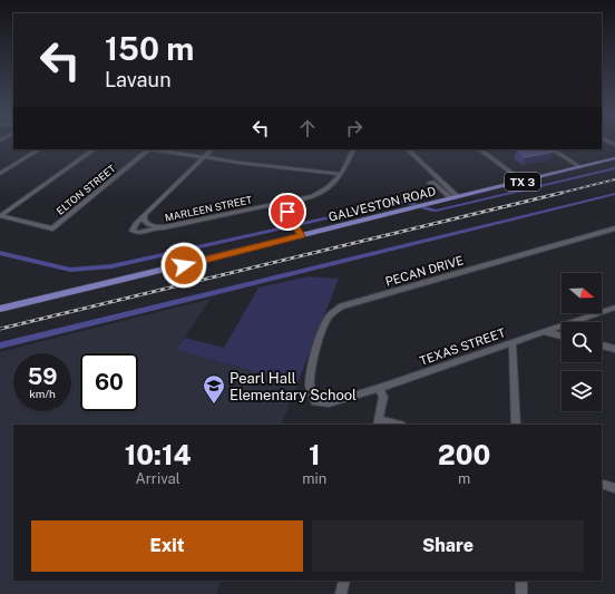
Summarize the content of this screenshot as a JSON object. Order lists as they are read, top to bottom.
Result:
{
  "streets": {
    "main road": ["TX 3", "GALVESTON ROAD"],
    "street": [
      "ELTON STREET",
      "MARLEEN STREET",
      "PECAN DRIVE",
      "TEXAS STREET"
    ]
  },
  "crossings": [
    ["PECAN DRIVE", "TEXAS STREET"]
  ],
  "places": {
    "school or university": ["Pearl Hall Elementary School"]
  },
  "north": "right",
  "page": {
    "turn": ["150 m", "Lavaun"],
    "speed": "59 km/h",
    "limit": "60",
    "eta": [
      "10:14",
      "Arrival",
      "1",
      "min",
      "200",
      "m"
    ],
    "buttons": ["Exit", "Share"]
  }
}
